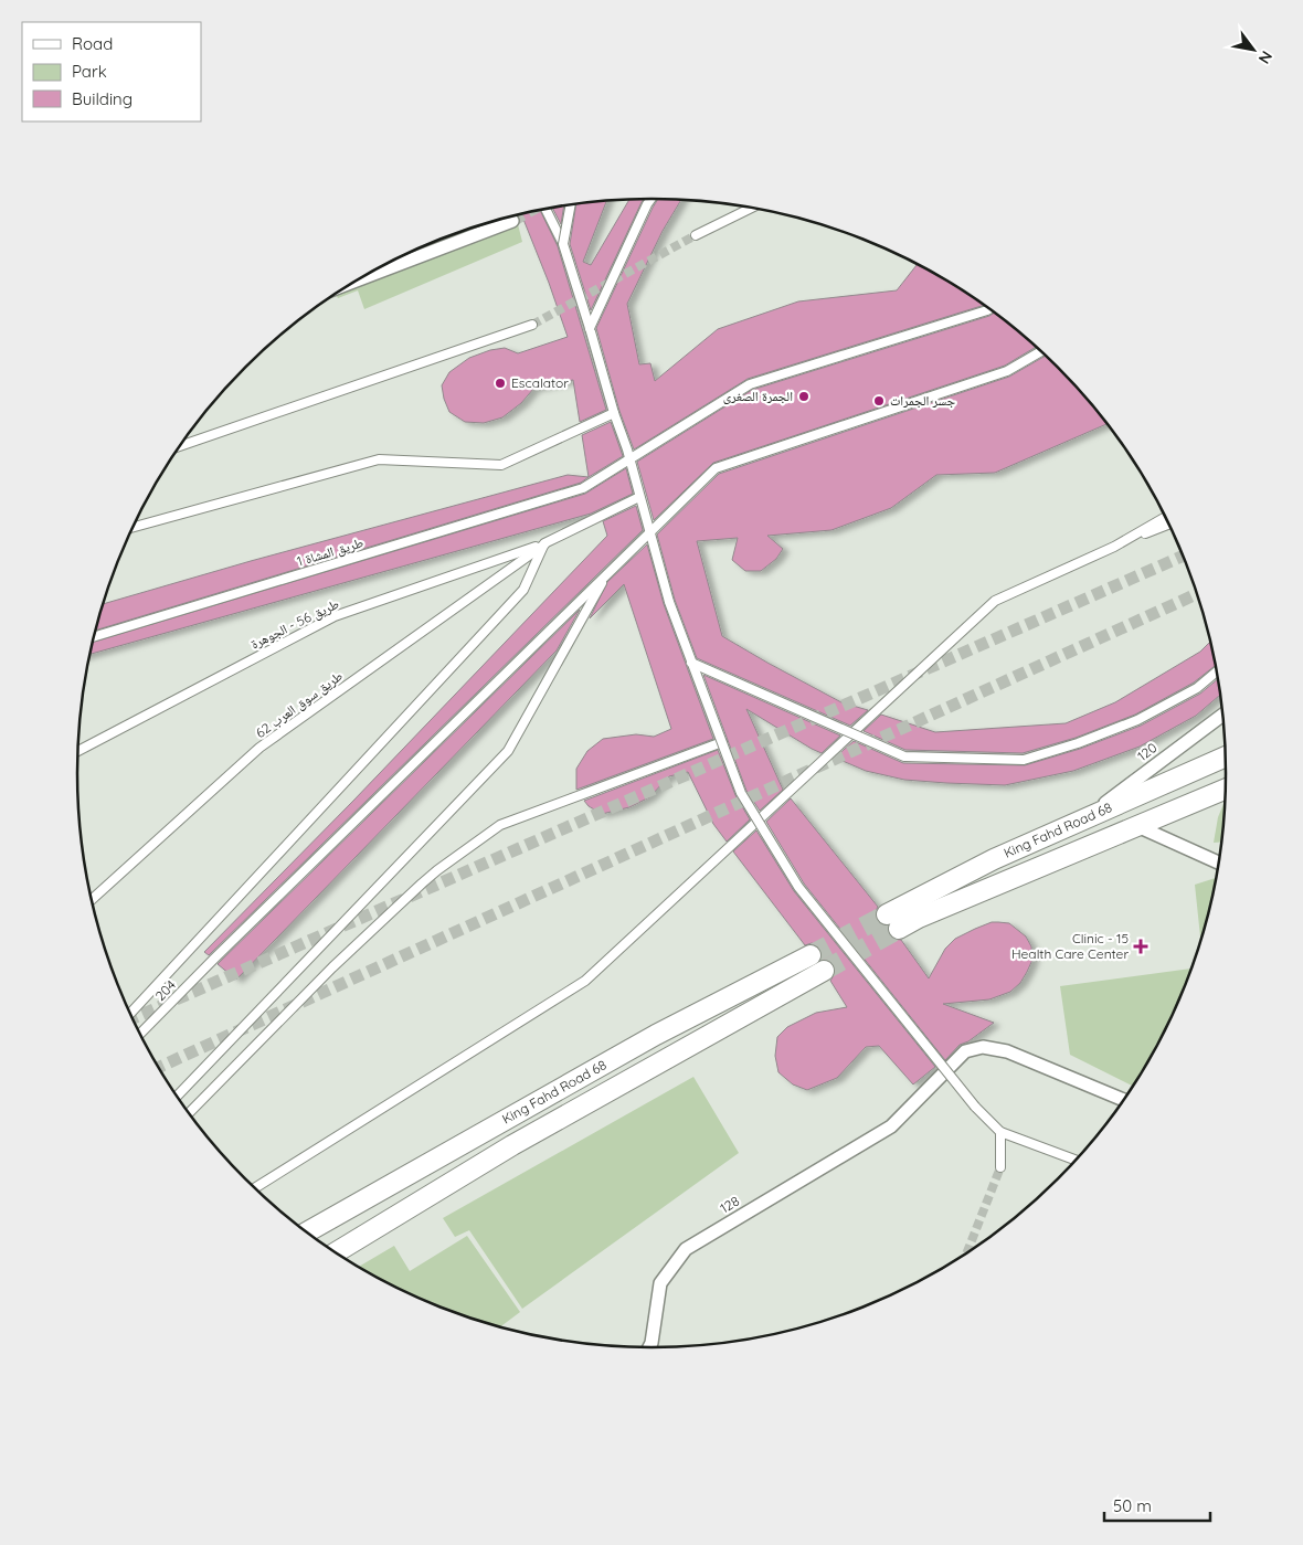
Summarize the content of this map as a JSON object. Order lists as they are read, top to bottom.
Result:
{
  "streets": {
    "main road": ["King Fahd Road 68"],
    "street": [
      "طريق المشاة 1",
      "طريق 56 - الجوهرة",
      "طريق سوق العرب 62",
      "120",
      "204",
      "128"
    ]
  },
  "crossings": [
    ["طريق 56 - الجوهرة", "طريق سوق العرب 62"],
    ["120", "King Fahd Road 68"]
  ],
  "places": {
    "other": ["Escalator", "الجمرة الصغرى", "جسر الجمرات"],
    "health": ["Clinic - 15 Health Care Center"]
  },
  "legend": ["Road", "Park", "Building"],
  "scale_bar": "50 m",
  "north": "bottom right"
}
